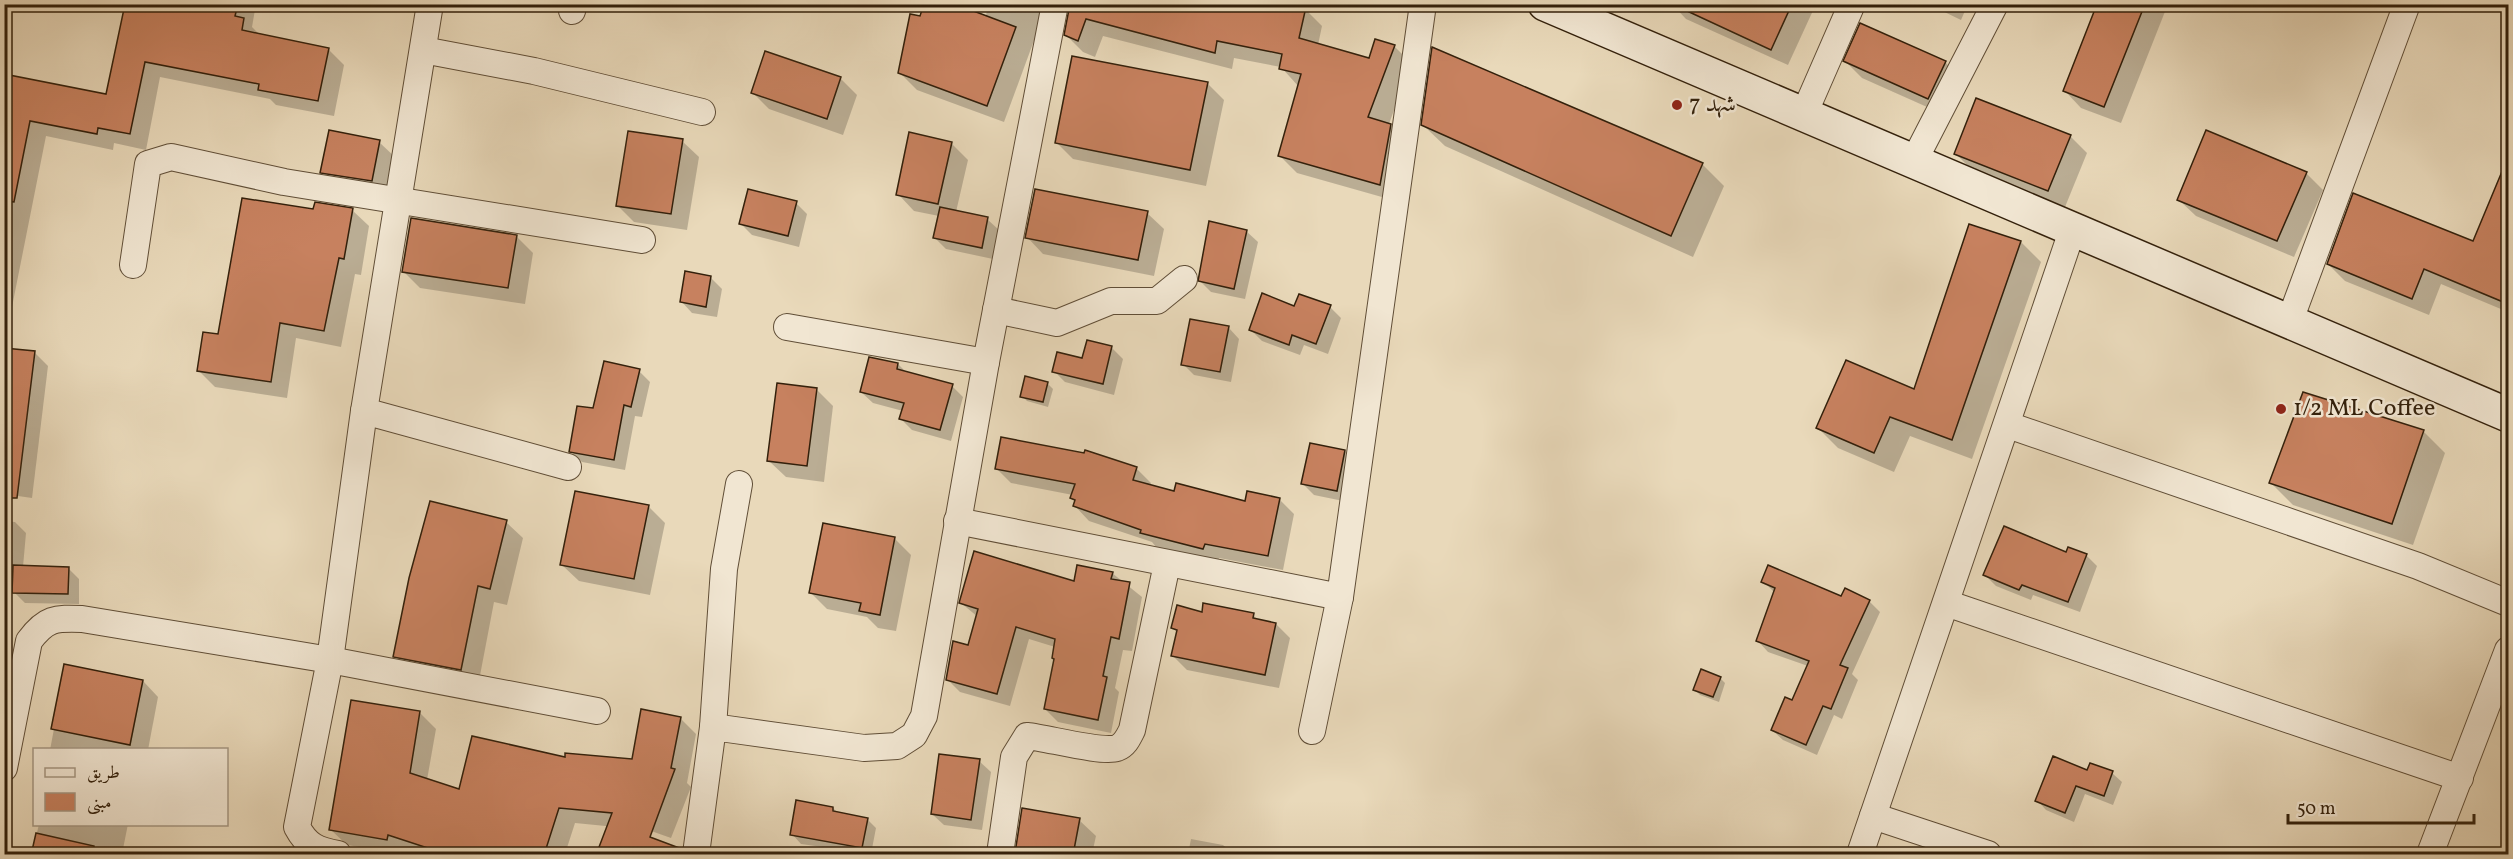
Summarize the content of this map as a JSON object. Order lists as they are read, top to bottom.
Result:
{
  "places": ["شهد 7", "1/2 ML Coffee"],
  "legend": ["طريق", "مبنى"],
  "scale_bar": "50 m"
}
